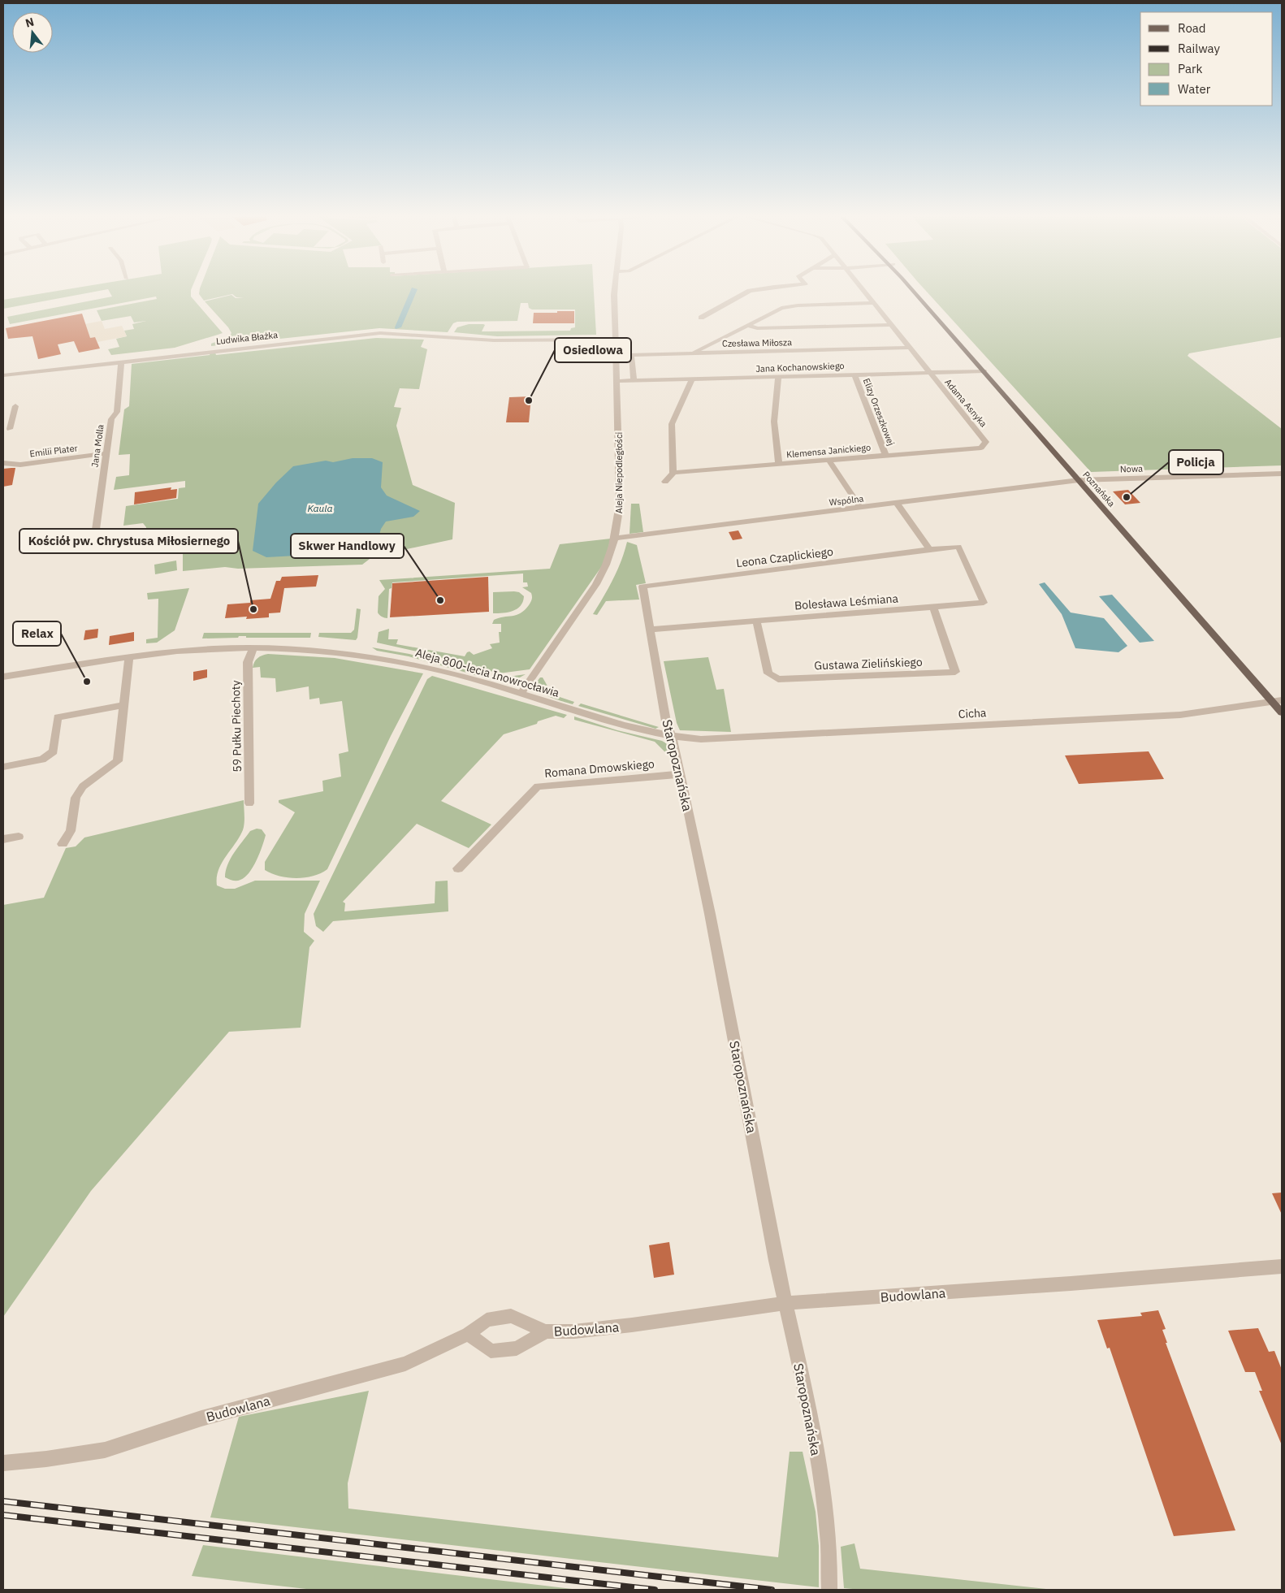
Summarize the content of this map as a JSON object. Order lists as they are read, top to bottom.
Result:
{
  "streets": {
    "main road": ["Poznańska"],
    "street": [
      "Ludwika Błażka",
      "Czesława Miłosza",
      "Jana Kochanowskiego",
      "Adama Asnyka",
      "Elizy Orzeszkowej",
      "Jana Molla",
      "Emilii Plater",
      "Klemensa Janickiego",
      "Nowa",
      "Aleja Niepodległości",
      "Wspólna",
      "Leona Czaplickiego",
      "Bolesława Leśmiana",
      "Gustawa Zielińskiego",
      "Aleja 800-lecia Inowrocławia",
      "Cicha",
      "59 Pułku Piechoty",
      "Staropoznańska",
      "Romana Dmowskiego",
      "Budowlana"
    ]
  },
  "crossings": [
    ["Ludwika Błażka", "Jana Molla"],
    ["Ludwika Błażka", "Aleja Niepodległości"],
    ["Czesława Miłosza", "Jana Kochanowskiego"],
    ["Jana Kochanowskiego", "Adama Asnyka"],
    ["Jana Kochanowskiego", "Elizy Orzeszkowej"],
    ["Jana Kochanowskiego", "Aleja Niepodległości"],
    ["Jana Kochanowskiego", "Poznańska"],
    ["Adama Asnyka", "Klemensa Janickiego"],
    ["Elizy Orzeszkowej", "Klemensa Janickiego"],
    ["Jana Molla", "Emilii Plater"],
    ["Nowa", "Poznańska"],
    ["Nowa", "Wspólna"],
    ["Aleja Niepodległości", "Wspólna"],
    ["Aleja Niepodległości", "Aleja 800-lecia Inowrocławia"],
    ["Poznańska", "Wspólna"],
    ["Poznańska", "Cicha"],
    ["Leona Czaplickiego", "Bolesława Leśmiana"],
    ["Leona Czaplickiego", "Staropoznańska"],
    ["Bolesława Leśmiana", "Gustawa Zielińskiego"],
    ["Bolesława Leśmiana", "Staropoznańska"],
    ["Aleja 800-lecia Inowrocławia", "Cicha"],
    ["Aleja 800-lecia Inowrocławia", "59 Pułku Piechoty"],
    ["Aleja 800-lecia Inowrocławia", "Staropoznańska"],
    ["Cicha", "Staropoznańska"],
    ["Staropoznańska", "Romana Dmowskiego"],
    ["Staropoznańska", "Budowlana"]
  ],
  "water": ["Kaula"],
  "places": [
    "Osiedlowa",
    "Policja",
    "Skwer Handlowy",
    "Kościół pw. Chrystusa Miłosiernego",
    "Relax"
  ],
  "legend": [
    "Road",
    "Railway",
    "Park",
    "Water"
  ],
  "north": "top"
}
